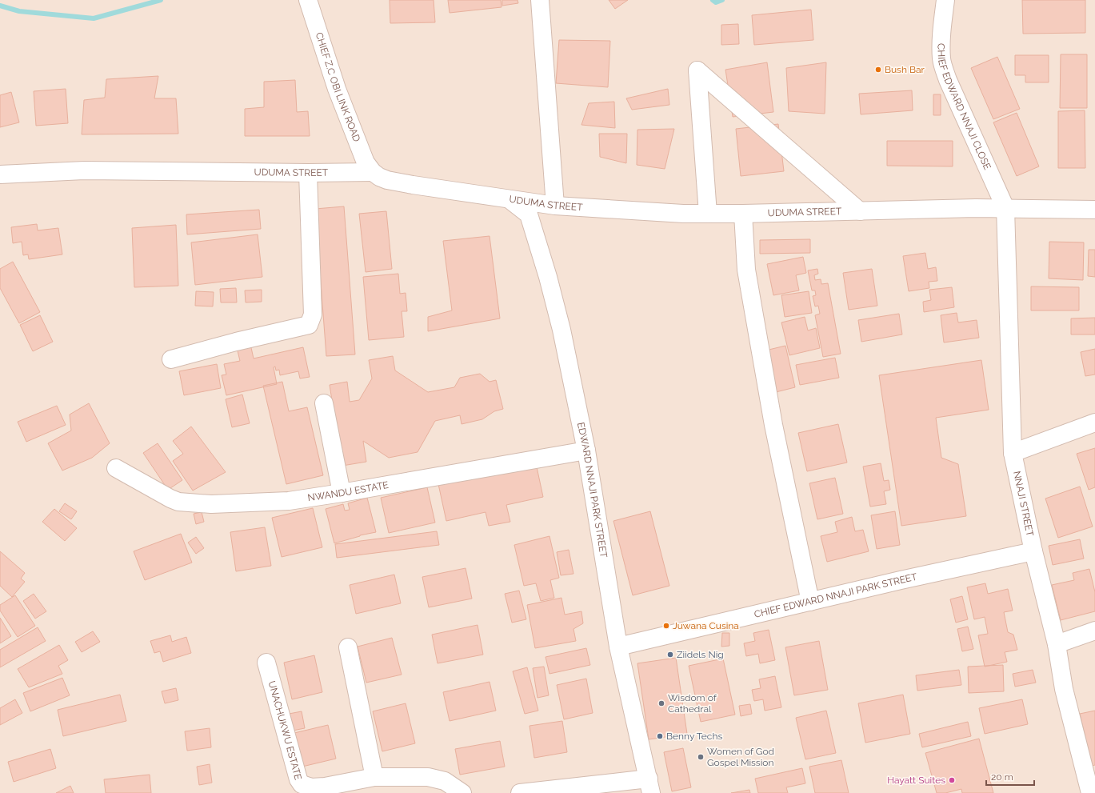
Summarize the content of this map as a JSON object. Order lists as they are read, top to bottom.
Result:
{
  "streets": {
    "street": [
      "CHIEF Z.C OBI LINK ROAD",
      "CHIEF EDWARD NNAJI CLOSE",
      "UDUMA STREET",
      "EDWARD NNAJI PARK STREET",
      "NWANDU ESTATE",
      "NNAJI STREET",
      "CHIEF EDWARD NNAJI PARK STREET",
      "UNACHUKWU ESTATE"
    ]
  },
  "crossings": [
    ["CHIEF Z.C OBI LINK ROAD", "UDUMA STREET"],
    ["CHIEF EDWARD NNAJI CLOSE", "UDUMA STREET"],
    ["CHIEF EDWARD NNAJI CLOSE", "NNAJI STREET"],
    ["UDUMA STREET", "EDWARD NNAJI PARK STREET"],
    ["UDUMA STREET", "NNAJI STREET"],
    ["EDWARD NNAJI PARK STREET", "NWANDU ESTATE"],
    ["EDWARD NNAJI PARK STREET", "CHIEF EDWARD NNAJI PARK STREET"],
    ["NNAJI STREET", "CHIEF EDWARD NNAJI PARK STREET"]
  ],
  "places": [
    "Bush Bar",
    "Juwana Cusina",
    "Ziidels Nig",
    "Wisdom of Cathedral",
    "Benny Techs",
    "Women of God Gospel Mission",
    "Hayatt Suites"
  ],
  "scale_bar": "20 m"
}
